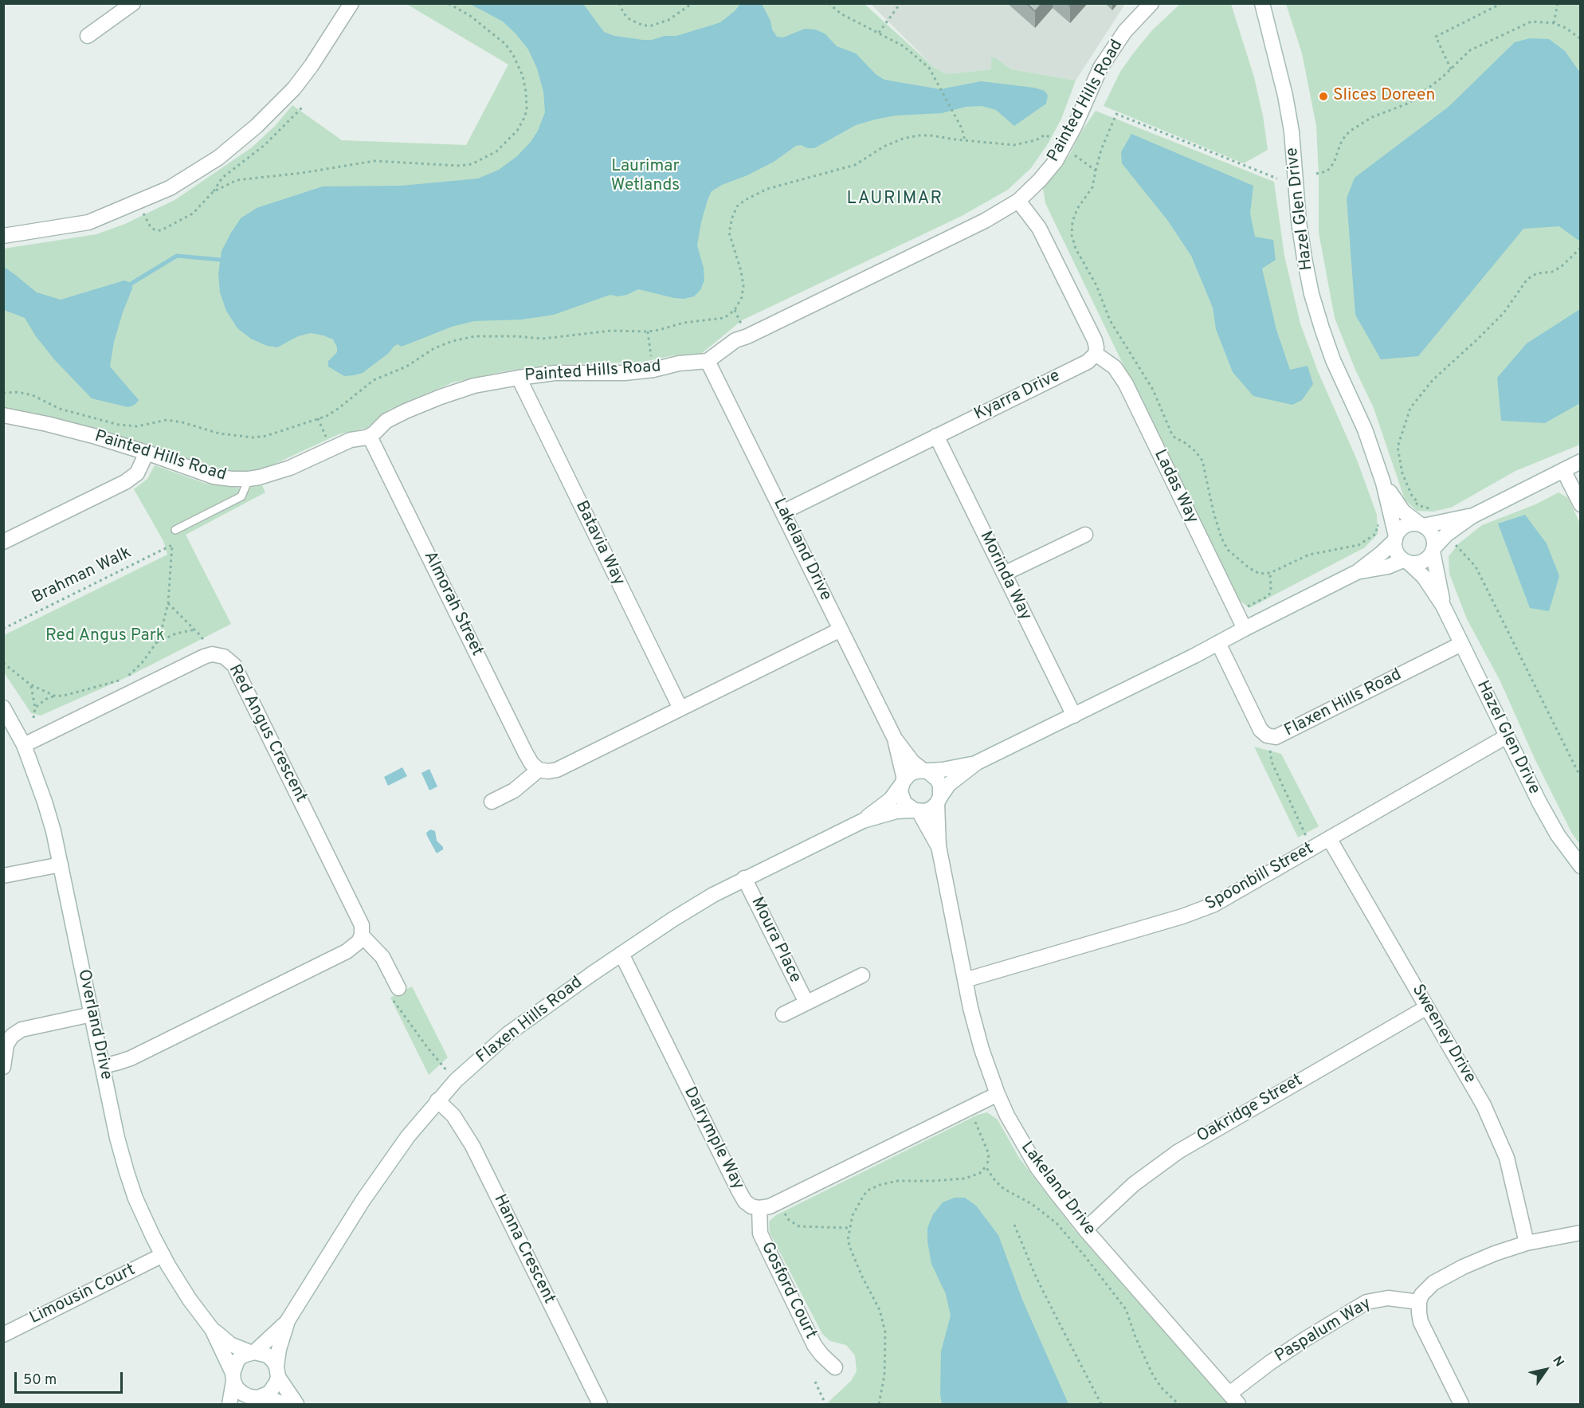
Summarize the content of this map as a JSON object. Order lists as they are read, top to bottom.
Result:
{
  "streets": {
    "street": [
      "Painted Hills Road",
      "Hazel Glen Drive",
      "Kyarra Drive",
      "Ladas Way",
      "Batavia Way",
      "Lakeland Drive",
      "Morinda Way",
      "Almorah Street",
      "Flaxen Hills Road",
      "Red Angus Crescent",
      "Spoonbill Street",
      "Moura Place",
      "Overland Drive",
      "Sweeney Drive",
      "Oakridge Street",
      "Dalrymple Way",
      "Hanna Crescent",
      "Gosford Court",
      "Limousin Court",
      "Paspalum Way"
    ],
    "path": ["Brahman Walk"]
  },
  "crossings": [
    ["Painted Hills Road", "Batavia Way"],
    ["Painted Hills Road", "Lakeland Drive"],
    ["Painted Hills Road", "Almorah Street"],
    ["Hazel Glen Drive", "Flaxen Hills Road"],
    ["Hazel Glen Drive", "Spoonbill Street"],
    ["Kyarra Drive", "Ladas Way"],
    ["Kyarra Drive", "Lakeland Drive"],
    ["Kyarra Drive", "Morinda Way"],
    ["Lakeland Drive", "Flaxen Hills Road"],
    ["Lakeland Drive", "Spoonbill Street"],
    ["Lakeland Drive", "Oakridge Street"],
    ["Lakeland Drive", "Paspalum Way"],
    ["Flaxen Hills Road", "Moura Place"],
    ["Flaxen Hills Road", "Overland Drive"],
    ["Flaxen Hills Road", "Dalrymple Way"],
    ["Flaxen Hills Road", "Hanna Crescent"],
    ["Red Angus Crescent", "Overland Drive"],
    ["Spoonbill Street", "Sweeney Drive"],
    ["Overland Drive", "Limousin Court"],
    ["Sweeney Drive", "Oakridge Street"],
    ["Dalrymple Way", "Gosford Court"]
  ],
  "districts": ["LAURIMAR"],
  "parks": ["Laurimar Wetlands", "Red Angus Park"],
  "places": ["Slices Doreen"],
  "scale_bar": "50 m",
  "north": "top right"
}
